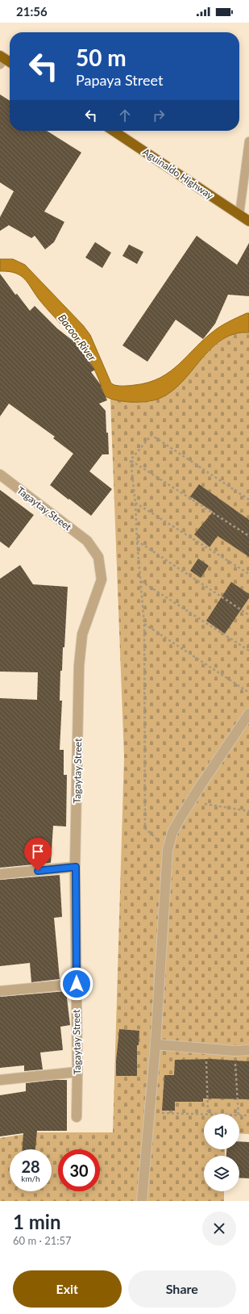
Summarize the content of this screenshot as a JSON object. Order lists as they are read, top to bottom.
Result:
{
  "streets": {
    "highway": ["Aguinaldo Highway"],
    "street": ["Tagaytay Street"]
  },
  "water": ["Bacoor River"],
  "page": {
    "status": "21:56",
    "turn": ["50 m", "Papaya Street"],
    "speed": "28 km/h",
    "limit": "30",
    "heading": ["1 min", "60 m · 21:57"],
    "buttons": ["Exit", "Share"]
  }
}
